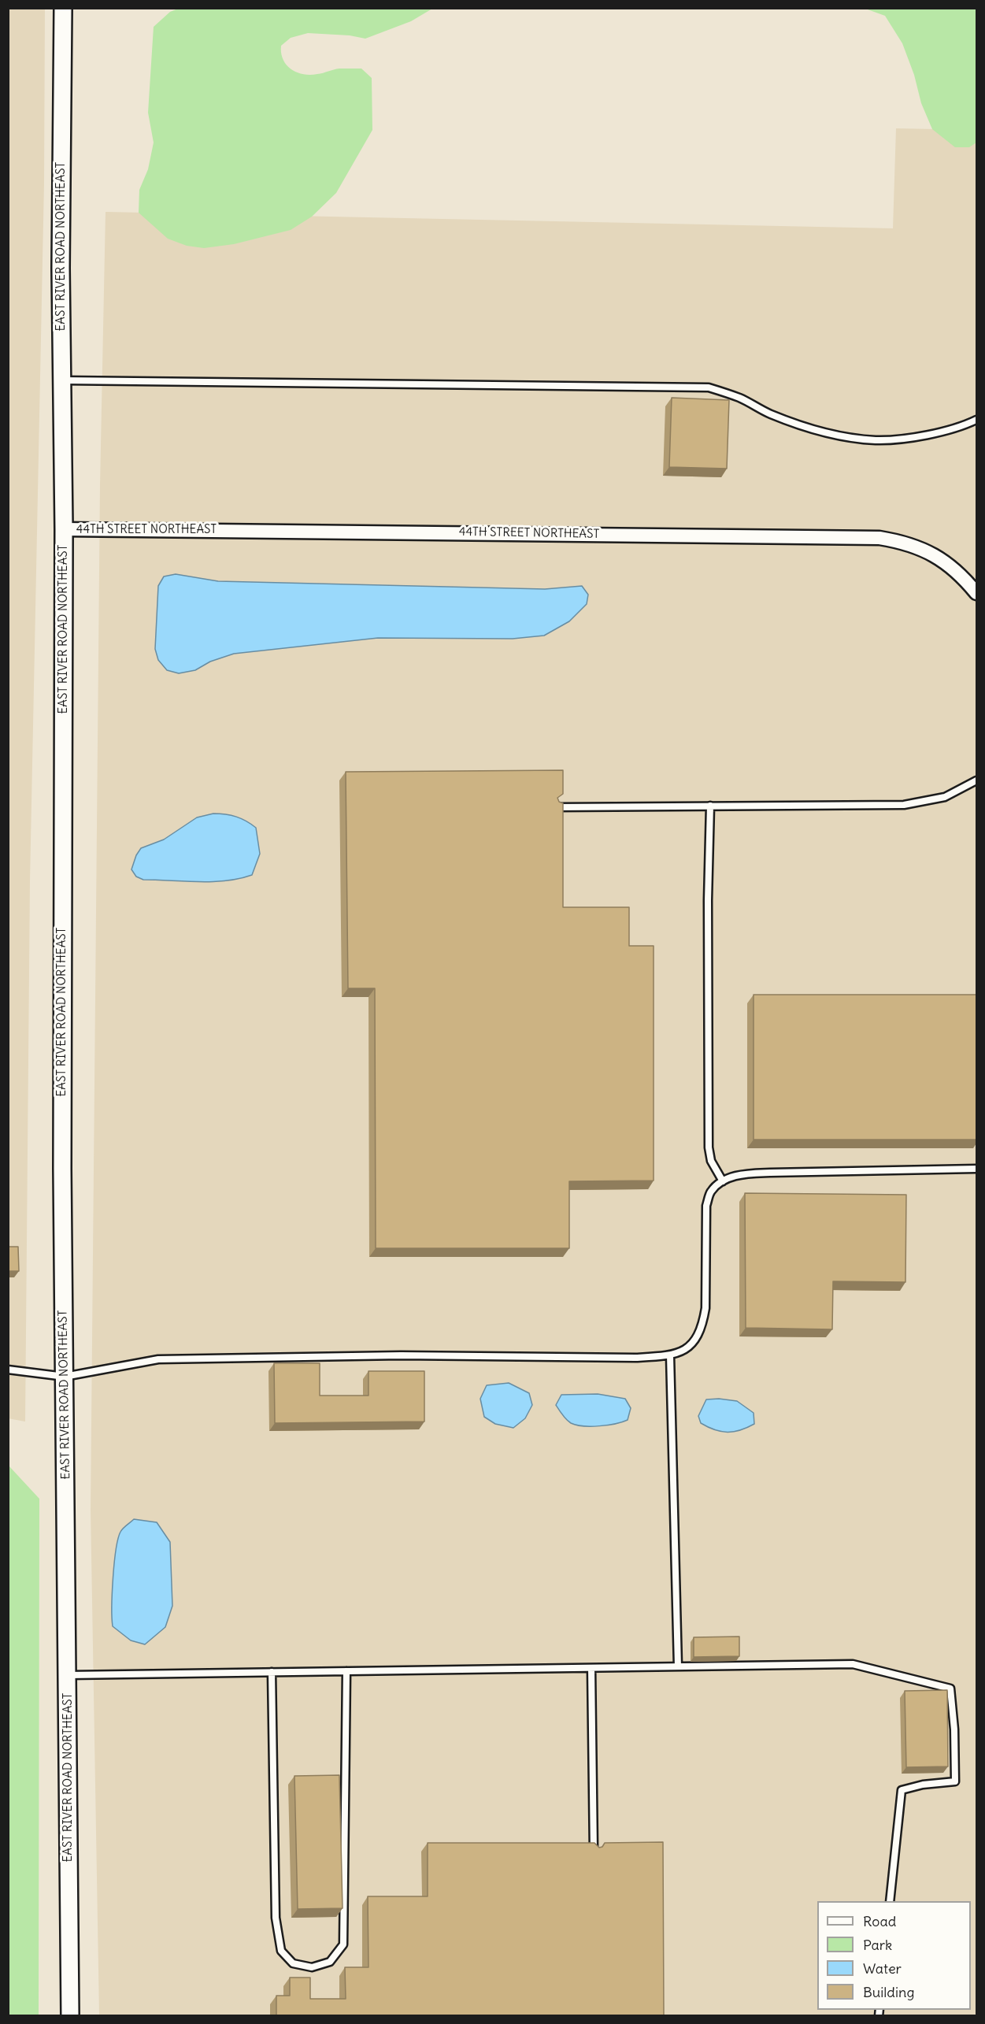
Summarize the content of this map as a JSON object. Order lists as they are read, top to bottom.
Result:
{
  "streets": {
    "street": ["EAST RIVER ROAD NORTHEAST", "44TH STREET NORTHEAST"]
  },
  "crossings": [
    ["EAST RIVER ROAD NORTHEAST", "44TH STREET NORTHEAST"]
  ],
  "legend": [
    "Road",
    "Park",
    "Water",
    "Building"
  ]
}
